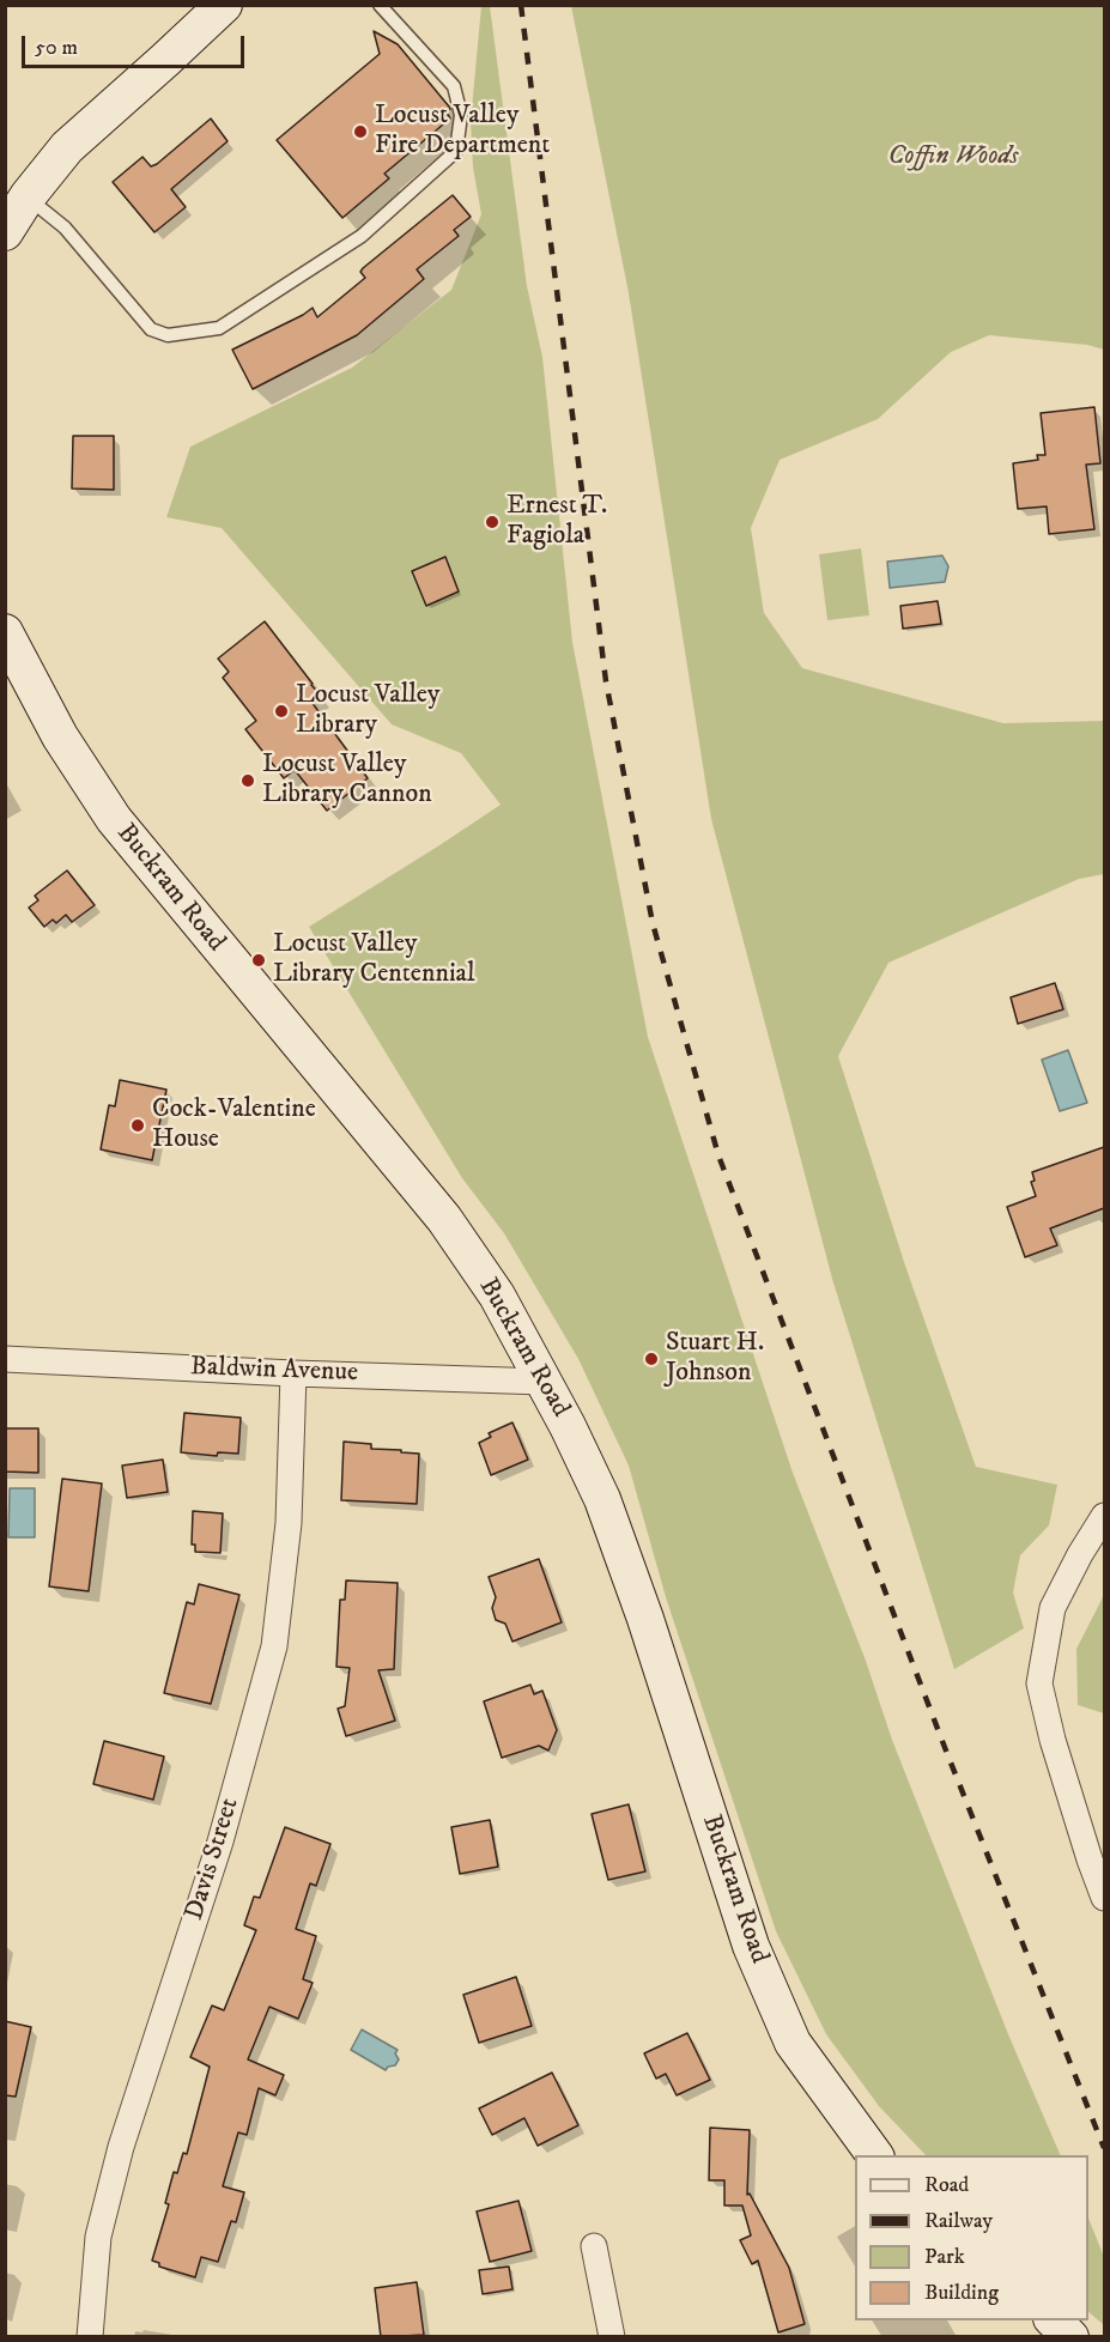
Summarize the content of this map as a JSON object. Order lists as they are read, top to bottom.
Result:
{
  "streets": {
    "main road": ["Buckram Road"],
    "street": ["Baldwin Avenue", "Davis Street"]
  },
  "crossings": [
    ["Buckram Road", "Baldwin Avenue"],
    ["Baldwin Avenue", "Davis Street"]
  ],
  "parks": ["Coffin Woods"],
  "places": [
    "Locust Valley Fire Department",
    "Ernest T. Fagiola",
    "Locust Valley Library",
    "Locust Valley Library Cannon",
    "Locust Valley Library Centennial",
    "Cock-Valentine House",
    "Stuart H. Johnson"
  ],
  "legend": [
    "Road",
    "Railway",
    "Park",
    "Building"
  ],
  "scale_bar": "50 m"
}
